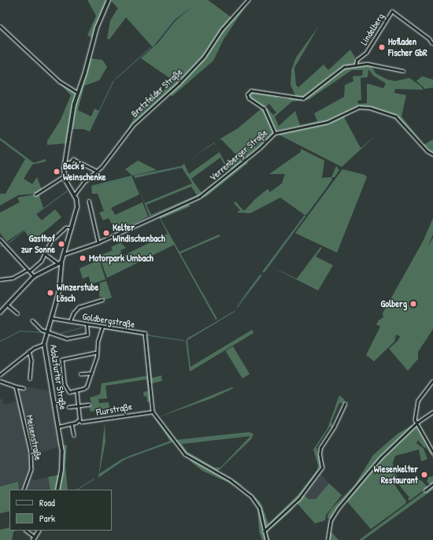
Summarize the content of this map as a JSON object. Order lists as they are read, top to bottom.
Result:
{
  "streets": {
    "main road": ["Adolzfurter Straße"],
    "street": [
      "Lindelberg",
      "Bretzfelder Straße",
      "Verrenberger Straße",
      "Goldbergstraße",
      "Flurstraße",
      "Meisenstraße"
    ]
  },
  "crossings": [
    ["Bretzfelder Straße", "Adolzfurter Straße"],
    ["Verrenberger Straße", "Adolzfurter Straße"],
    ["Goldbergstraße", "Adolzfurter Straße"],
    ["Goldbergstraße", "Flurstraße"]
  ],
  "places": [
    "Hofladen Fischer GbR",
    "Beck's Weinschenke",
    "Kelter Windischenbach",
    "Gasthof zur Sonne",
    "Motorpark Umbach",
    "Winzerstube Lösch",
    "Golberg",
    "Wiesenkelter Restaurant"
  ],
  "legend": ["Road", "Park"]
}
